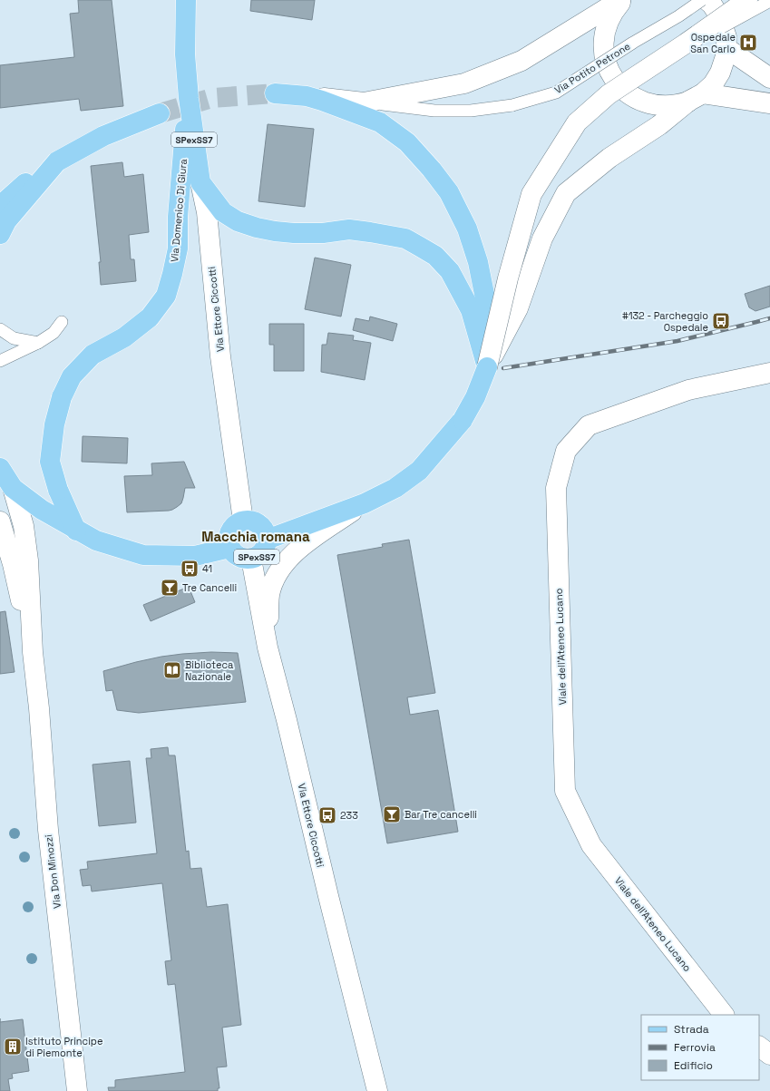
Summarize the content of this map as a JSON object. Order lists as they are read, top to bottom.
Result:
{
  "streets": {
    "main road": [
      "SPexSS7",
      "Via Domenico Di Giura",
      "Via Ettore Ciccotti",
      "Viale dell'Ateneo Lucano",
      "Via Don Minozzi"
    ],
    "lane": ["Via Potito Petrone"]
  },
  "crossings": [
    ["SPexSS7", "Via Domenico Di Giura"],
    ["SPexSS7", "Via Ettore Ciccotti"],
    ["Via Domenico Di Giura", "Via Ettore Ciccotti"]
  ],
  "districts": ["Macchia romana"],
  "places": {
    "hospital": ["Ospedale San Carlo"],
    "bus stop": ["#132 - Parcheggio Ospedale", "41", "233"],
    "bar": ["Tre Cancelli", "Bar Tre cancelli"],
    "library": ["Biblioteca Nazionale"],
    "building": ["Istituto Principe di Piemonte"]
  },
  "legend": ["Strada", "Ferrovia", "Edificio"]
}
